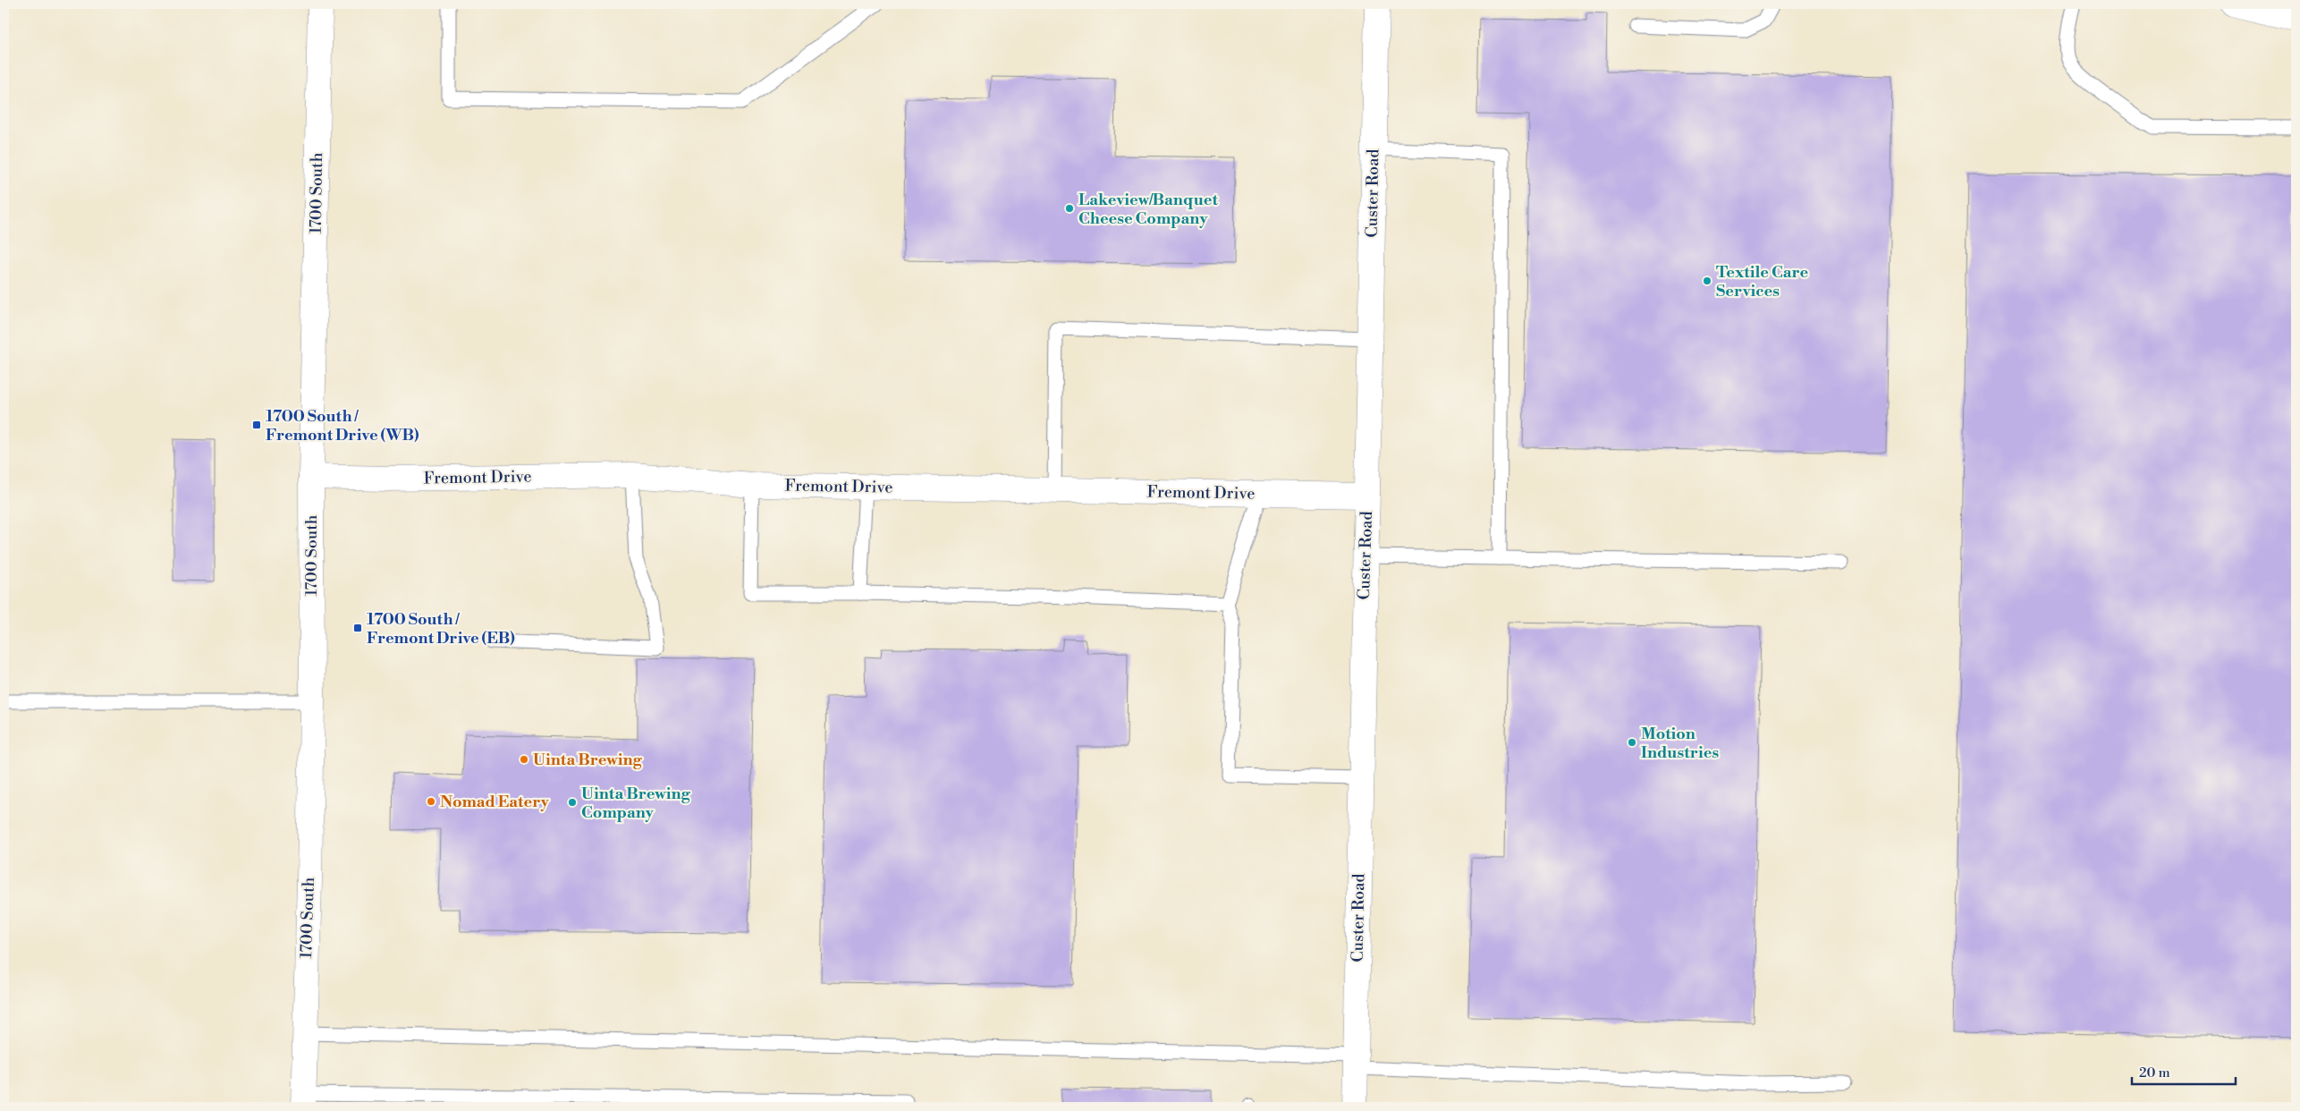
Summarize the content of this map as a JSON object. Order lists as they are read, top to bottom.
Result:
{
  "streets": {
    "street": ["1700 South", "Custer Road", "Fremont Drive"]
  },
  "crossings": [
    ["1700 South", "Fremont Drive"],
    ["Custer Road", "Fremont Drive"]
  ],
  "places": {
    "other": [
      "Lakeview/Banquet Cheese Company",
      "Textile Care Services",
      "Motion Industries",
      "Uinta Brewing",
      "Nomad Eatery",
      "Uinta Brewing Company"
    ],
    "transit": ["1700 South / Fremont Drive (WB)", "1700 South / Fremont Drive (EB)"]
  },
  "scale_bar": "20 m"
}
